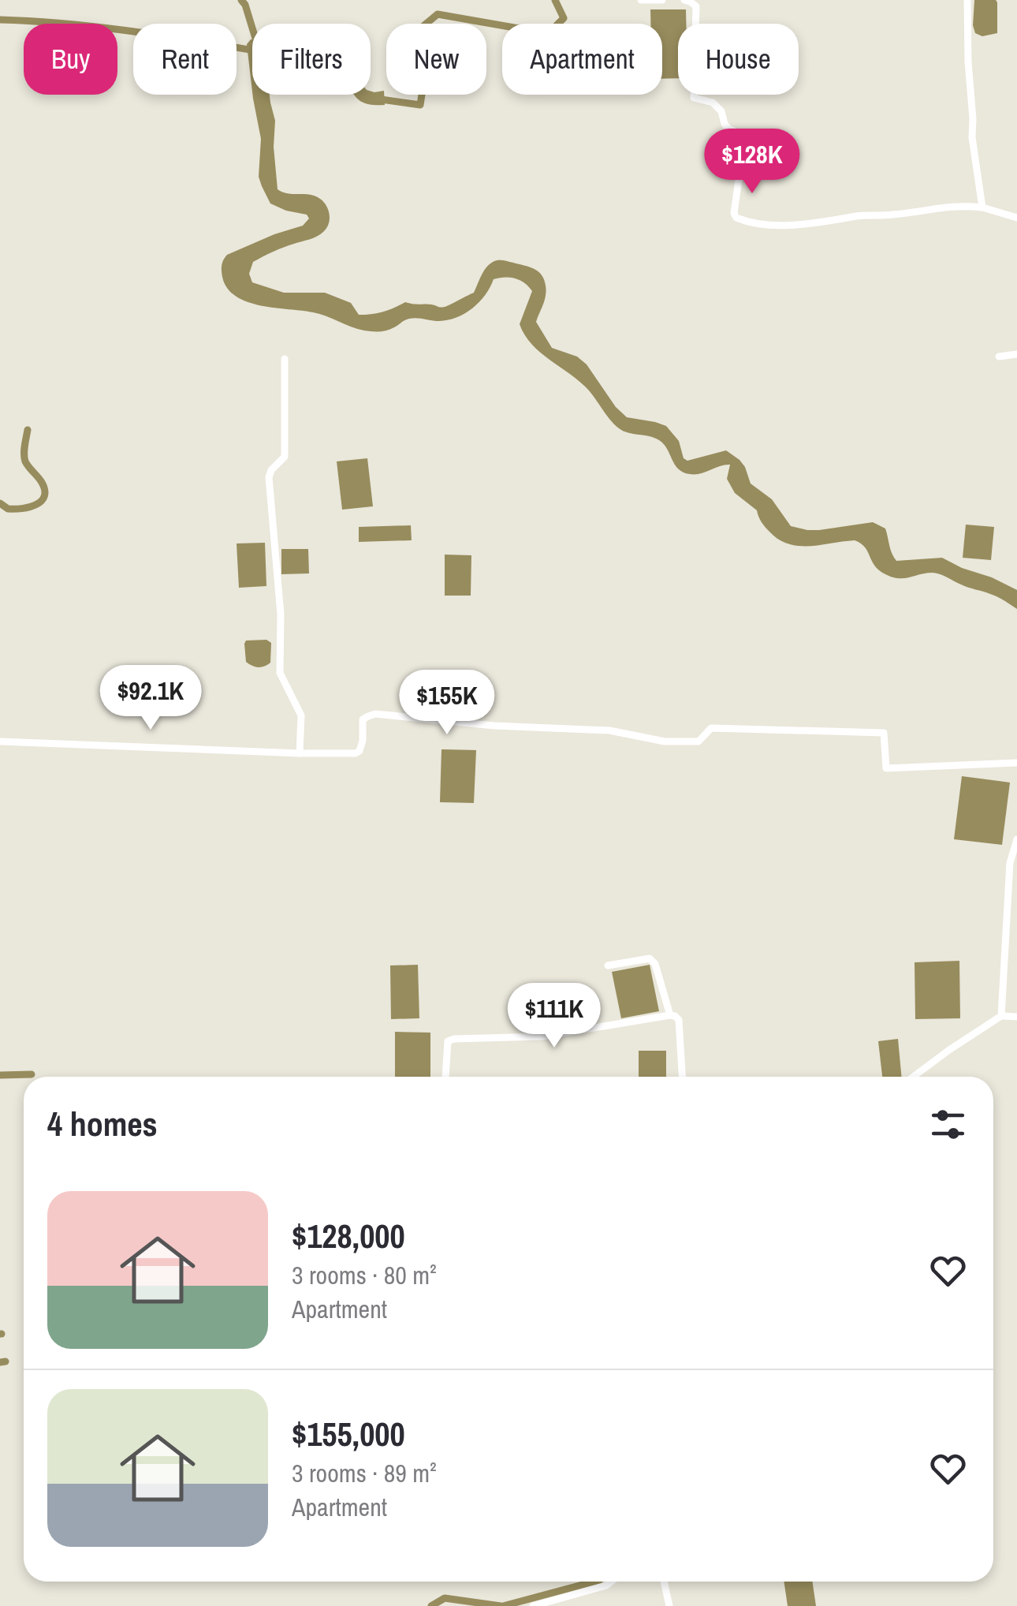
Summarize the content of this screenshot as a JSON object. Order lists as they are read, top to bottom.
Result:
{
  "page": {
    "chip": [
      "Buy",
      "Rent",
      "Filters",
      "New",
      "Apartment",
      "House"
    ],
    "price": [
      "$128K",
      "$92.1K",
      "$155K",
      "$111K"
    ],
    "heading": "4 homes",
    "list": [
      {
        "name": "$128,000",
        "note": "3 rooms · 80 m² · Apartment"
      },
      {
        "name": "$155,000",
        "note": "3 rooms · 89 m² · Apartment"
      }
    ]
  }
}
